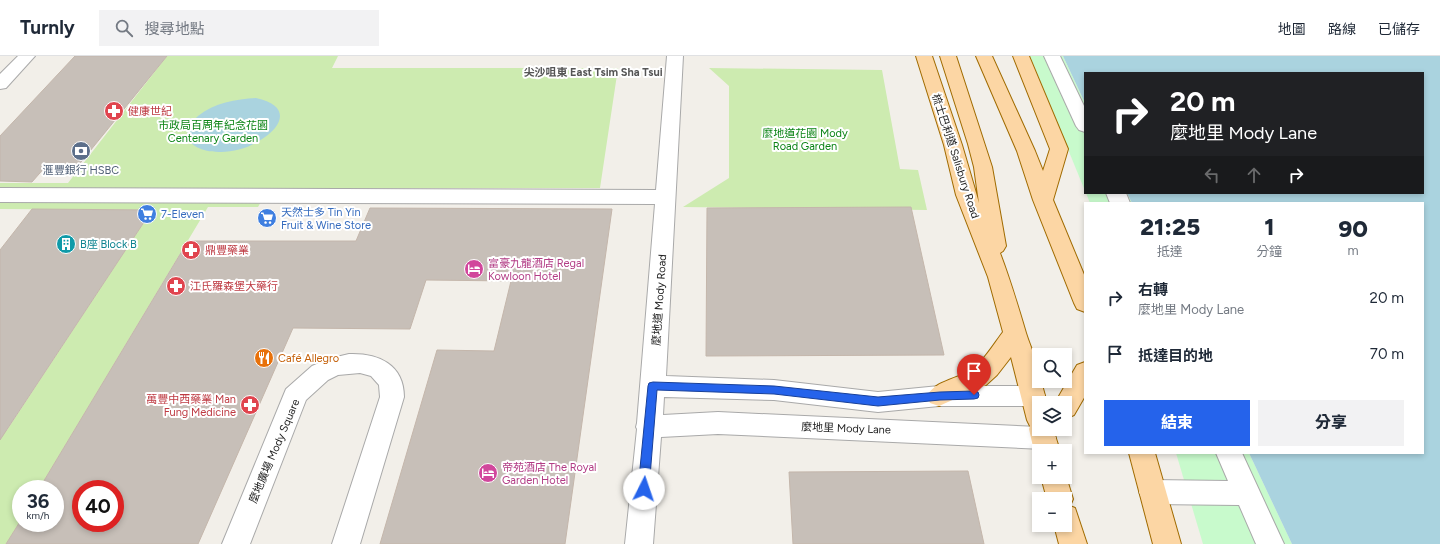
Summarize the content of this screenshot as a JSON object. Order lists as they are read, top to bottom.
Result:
{
  "streets": {
    "main road": ["梳士巴利道 Salisbury Road"],
    "street": ["麼地道 Mody Road", "麼地里 Mody Lane", "麼地廣場 Mody Square"]
  },
  "crossings": [
    ["麼地道 Mody Road", "麼地里 Mody Lane"]
  ],
  "districts": ["尖沙咀東 East Tsim Sha Tsui"],
  "parks": ["市政局百周年紀念花園 Centenary Garden", "麼地道花園 Mody Road Garden"],
  "places": {
    "pharmacy": [
      "健康世紀",
      "鼎豐藥業",
      "江氏羅森堡大藥行",
      "萬豐中西藥業 Man Fung Medicine"
    ],
    "bank": ["滙豐銀行 HSBC"],
    "supermarket": ["7-Eleven", "天然士多 Tin Yin Fruit & Wine Store"],
    "building": ["B座 Block B"],
    "hotel": ["富豪九龍酒店 Regal Kowloon Hotel", "帝苑酒店 The Royal Garden Hotel"],
    "restaurant": ["Café Allegro"]
  },
  "page": {
    "header": "Turnly",
    "search": "搜尋地點",
    "nav": ["地圖", "路線", "已儲存"],
    "turn": ["20 m", "麼地里 Mody Lane"],
    "eta": [
      "21:25",
      "抵達",
      "1",
      "分鐘",
      "90",
      "m"
    ],
    "list": [
      {
        "name": "右轉",
        "note": "麼地里 Mody Lane",
        "value": "20 m"
      },
      {
        "name": "抵達目的地",
        "value": "70 m"
      }
    ],
    "map_buttons": ["+", "−"],
    "buttons": ["結束", "分享"],
    "speed": "36 km/h",
    "limit": "40"
  }
}
